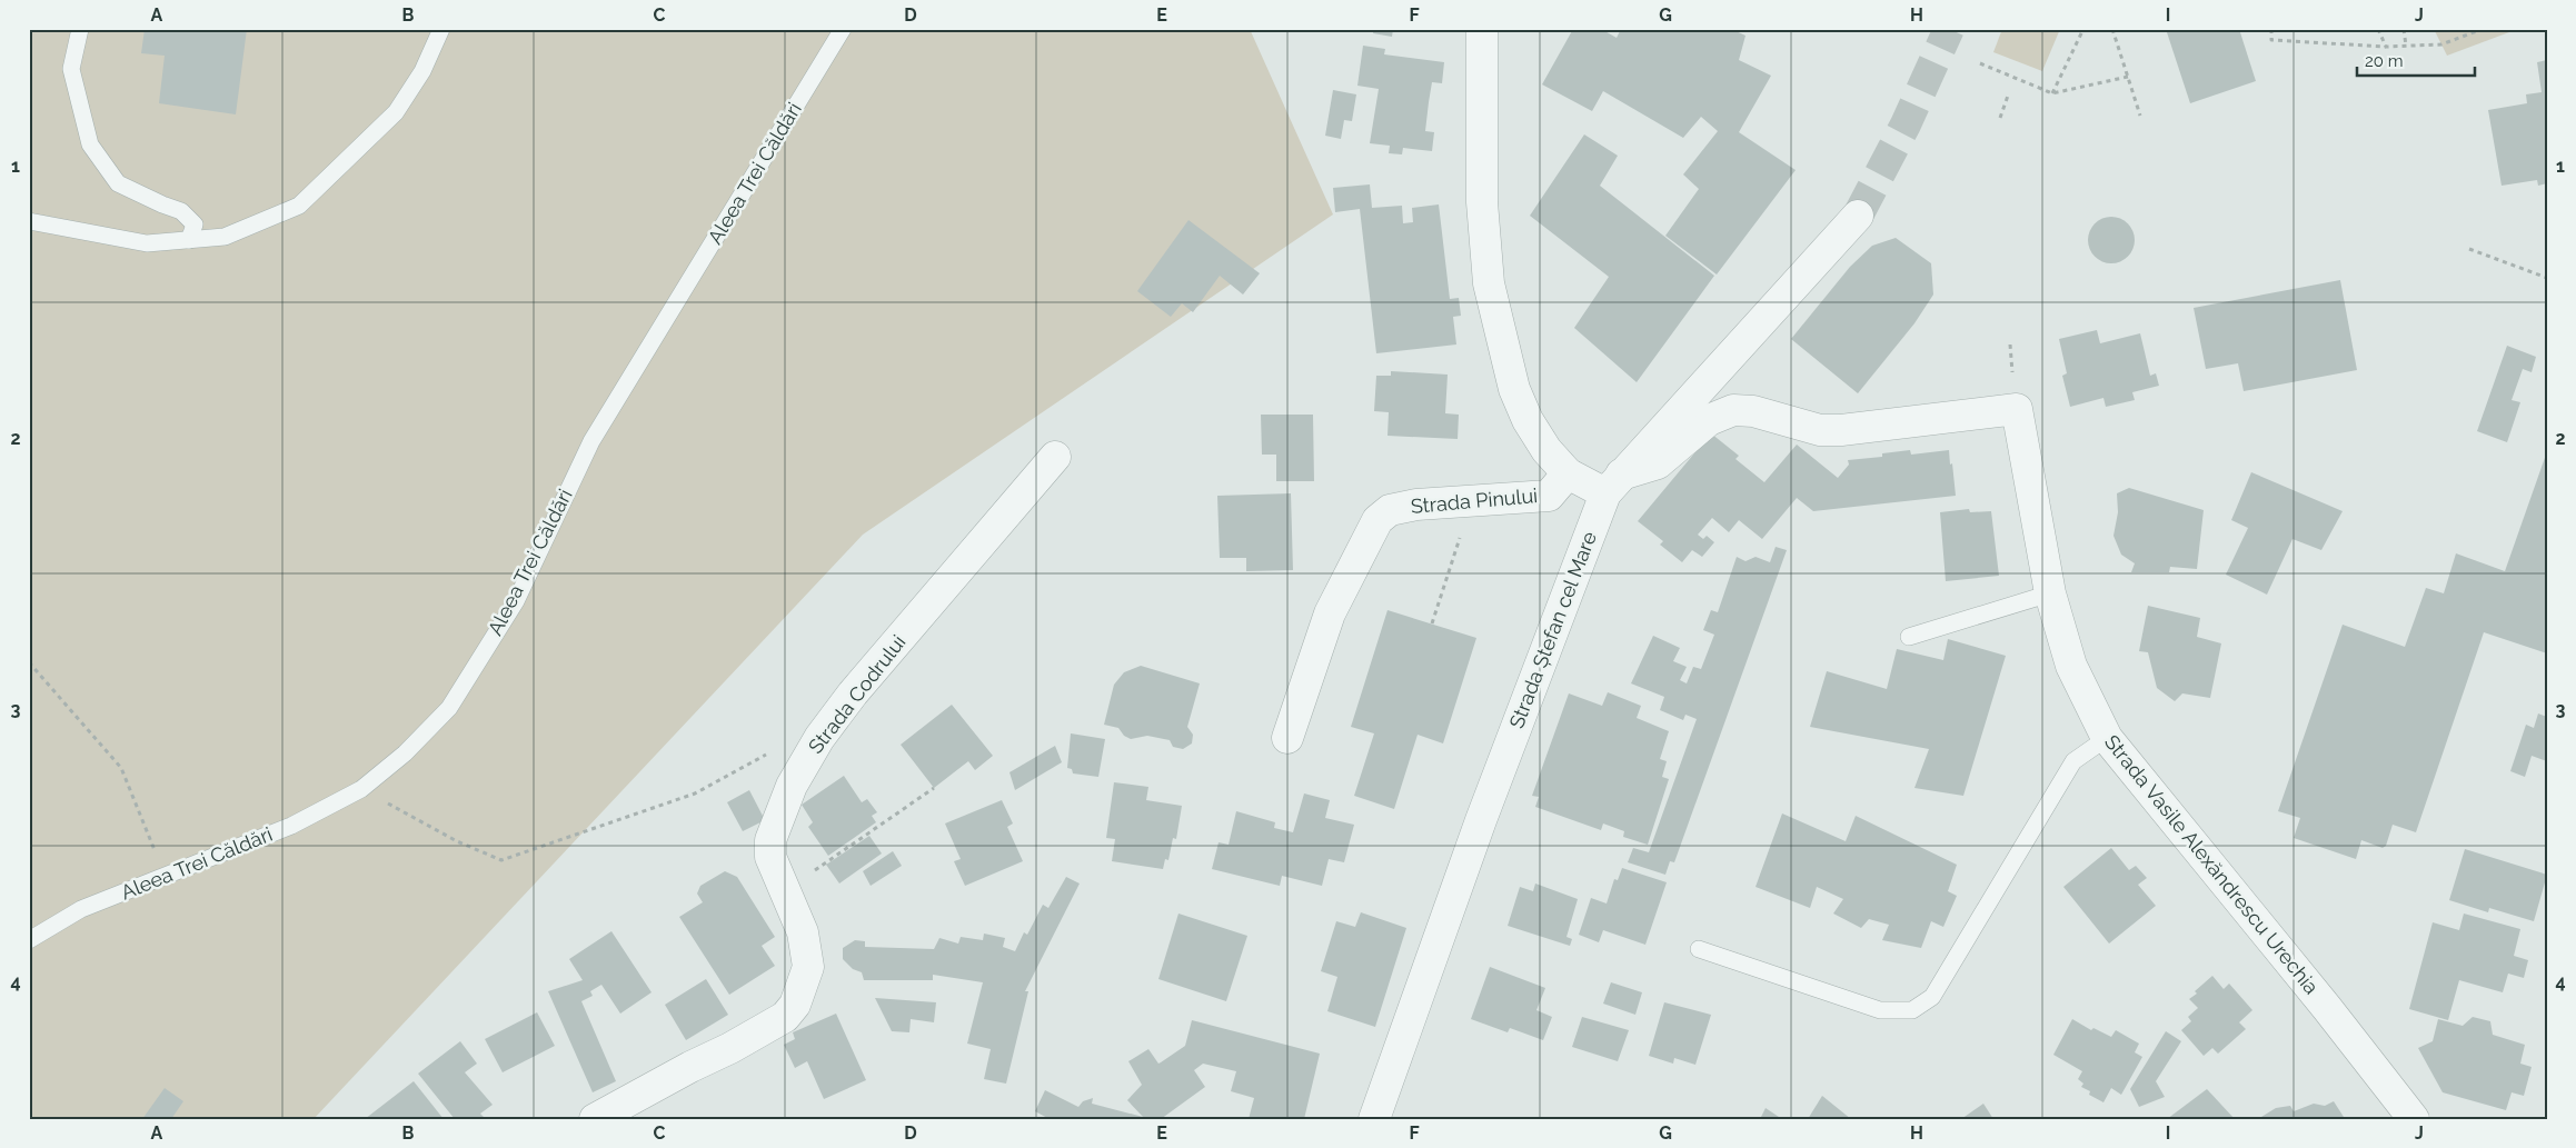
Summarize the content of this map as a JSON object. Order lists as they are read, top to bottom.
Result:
{
  "streets": {
    "street": [
      "Strada Pinului",
      "Strada Ștefan cel Mare",
      "Strada Codrului",
      "Strada Vasile Alexăndrescu Urechia"
    ],
    "lane": ["Aleea Trei Căldări"]
  },
  "crossings": [
    ["Strada Ștefan cel Mare", "Strada Vasile Alexăndrescu Urechia"]
  ],
  "scale_bar": "20 m",
  "grid": {
    "columns": [
      "A",
      "B",
      "C",
      "D",
      "E",
      "F",
      "G",
      "H",
      "I",
      "J"
    ],
    "rows": [
      "1",
      "2",
      "3",
      "4"
    ]
  }
}
